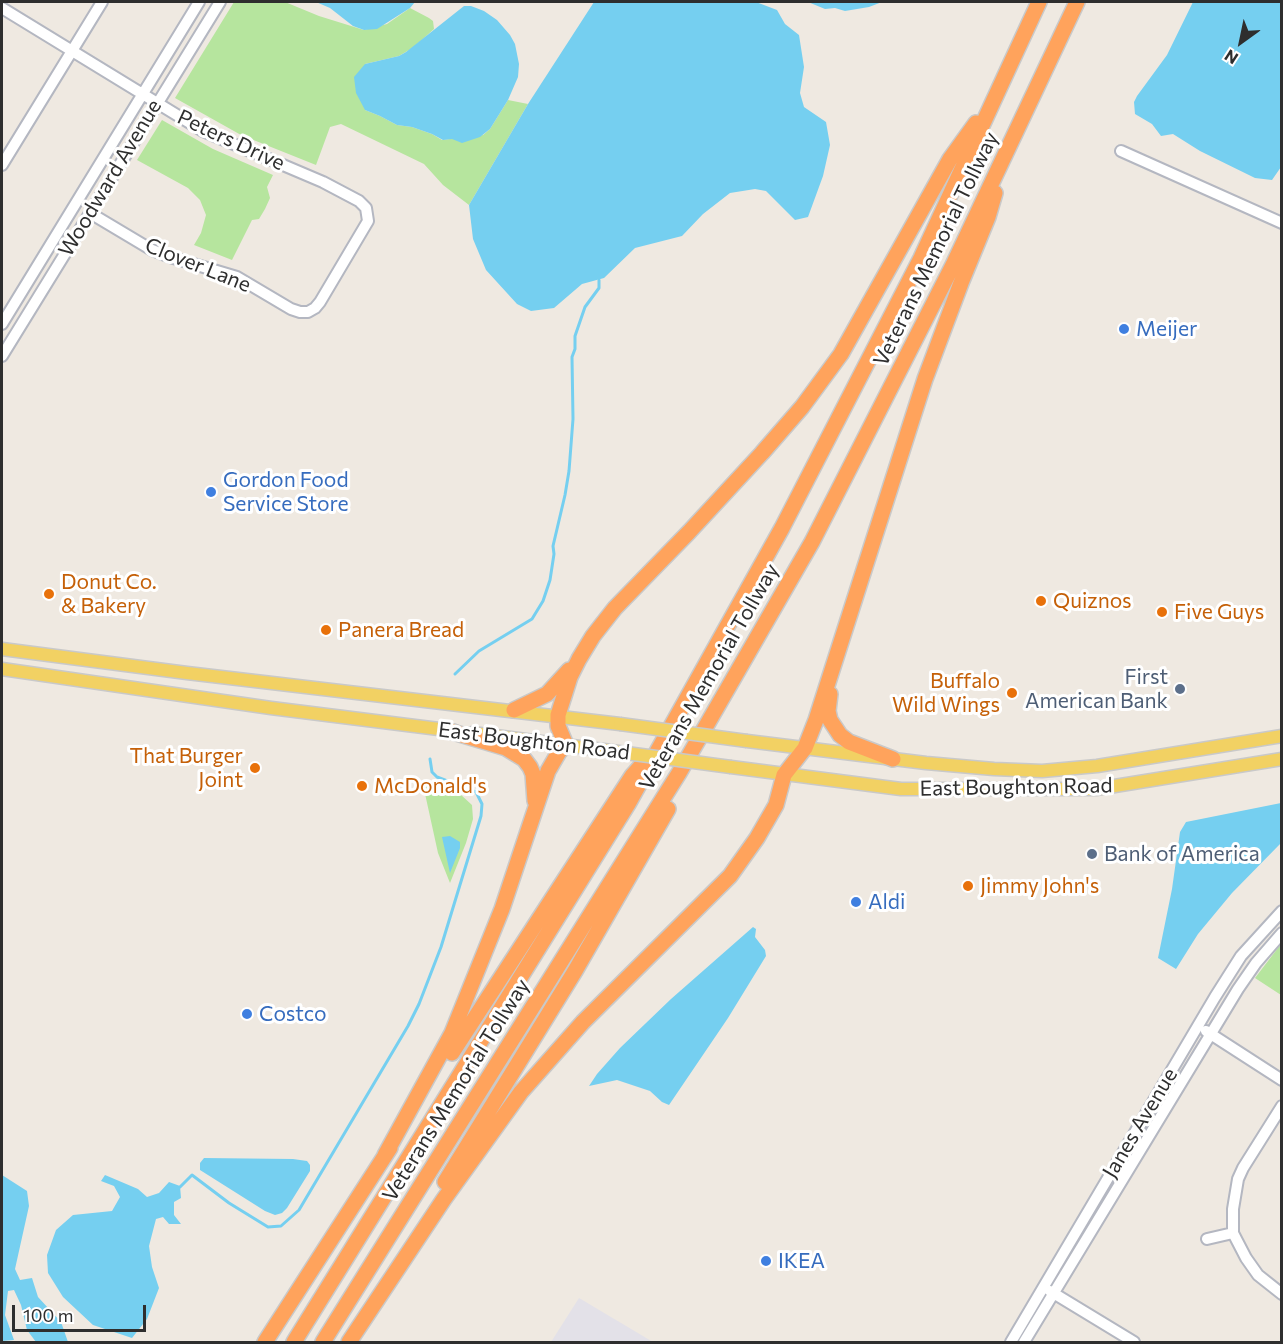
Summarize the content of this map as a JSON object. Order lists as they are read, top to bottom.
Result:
{
  "streets": {
    "highway": ["Veterans Memorial Tollway"],
    "main road": ["East Boughton Road"],
    "street": [
      "Peters Drive",
      "Woodward Avenue",
      "Clover Lane",
      "Janes Avenue"
    ]
  },
  "crossings": [
    ["Peters Drive", "Woodward Avenue"],
    ["Peters Drive", "Clover Lane"],
    ["Woodward Avenue", "Clover Lane"]
  ],
  "places": [
    "Meijer",
    "Gordon Food Service Store",
    "Donut Co. & Bakery",
    "Quiznos",
    "Five Guys",
    "Panera Bread",
    "First American Bank",
    "Buffalo Wild Wings",
    "That Burger Joint",
    "McDonald's",
    "Bank of America",
    "Jimmy John's",
    "Aldi",
    "Costco",
    "IKEA"
  ],
  "scale_bar": "100 m",
  "north": "bottom left"
}
